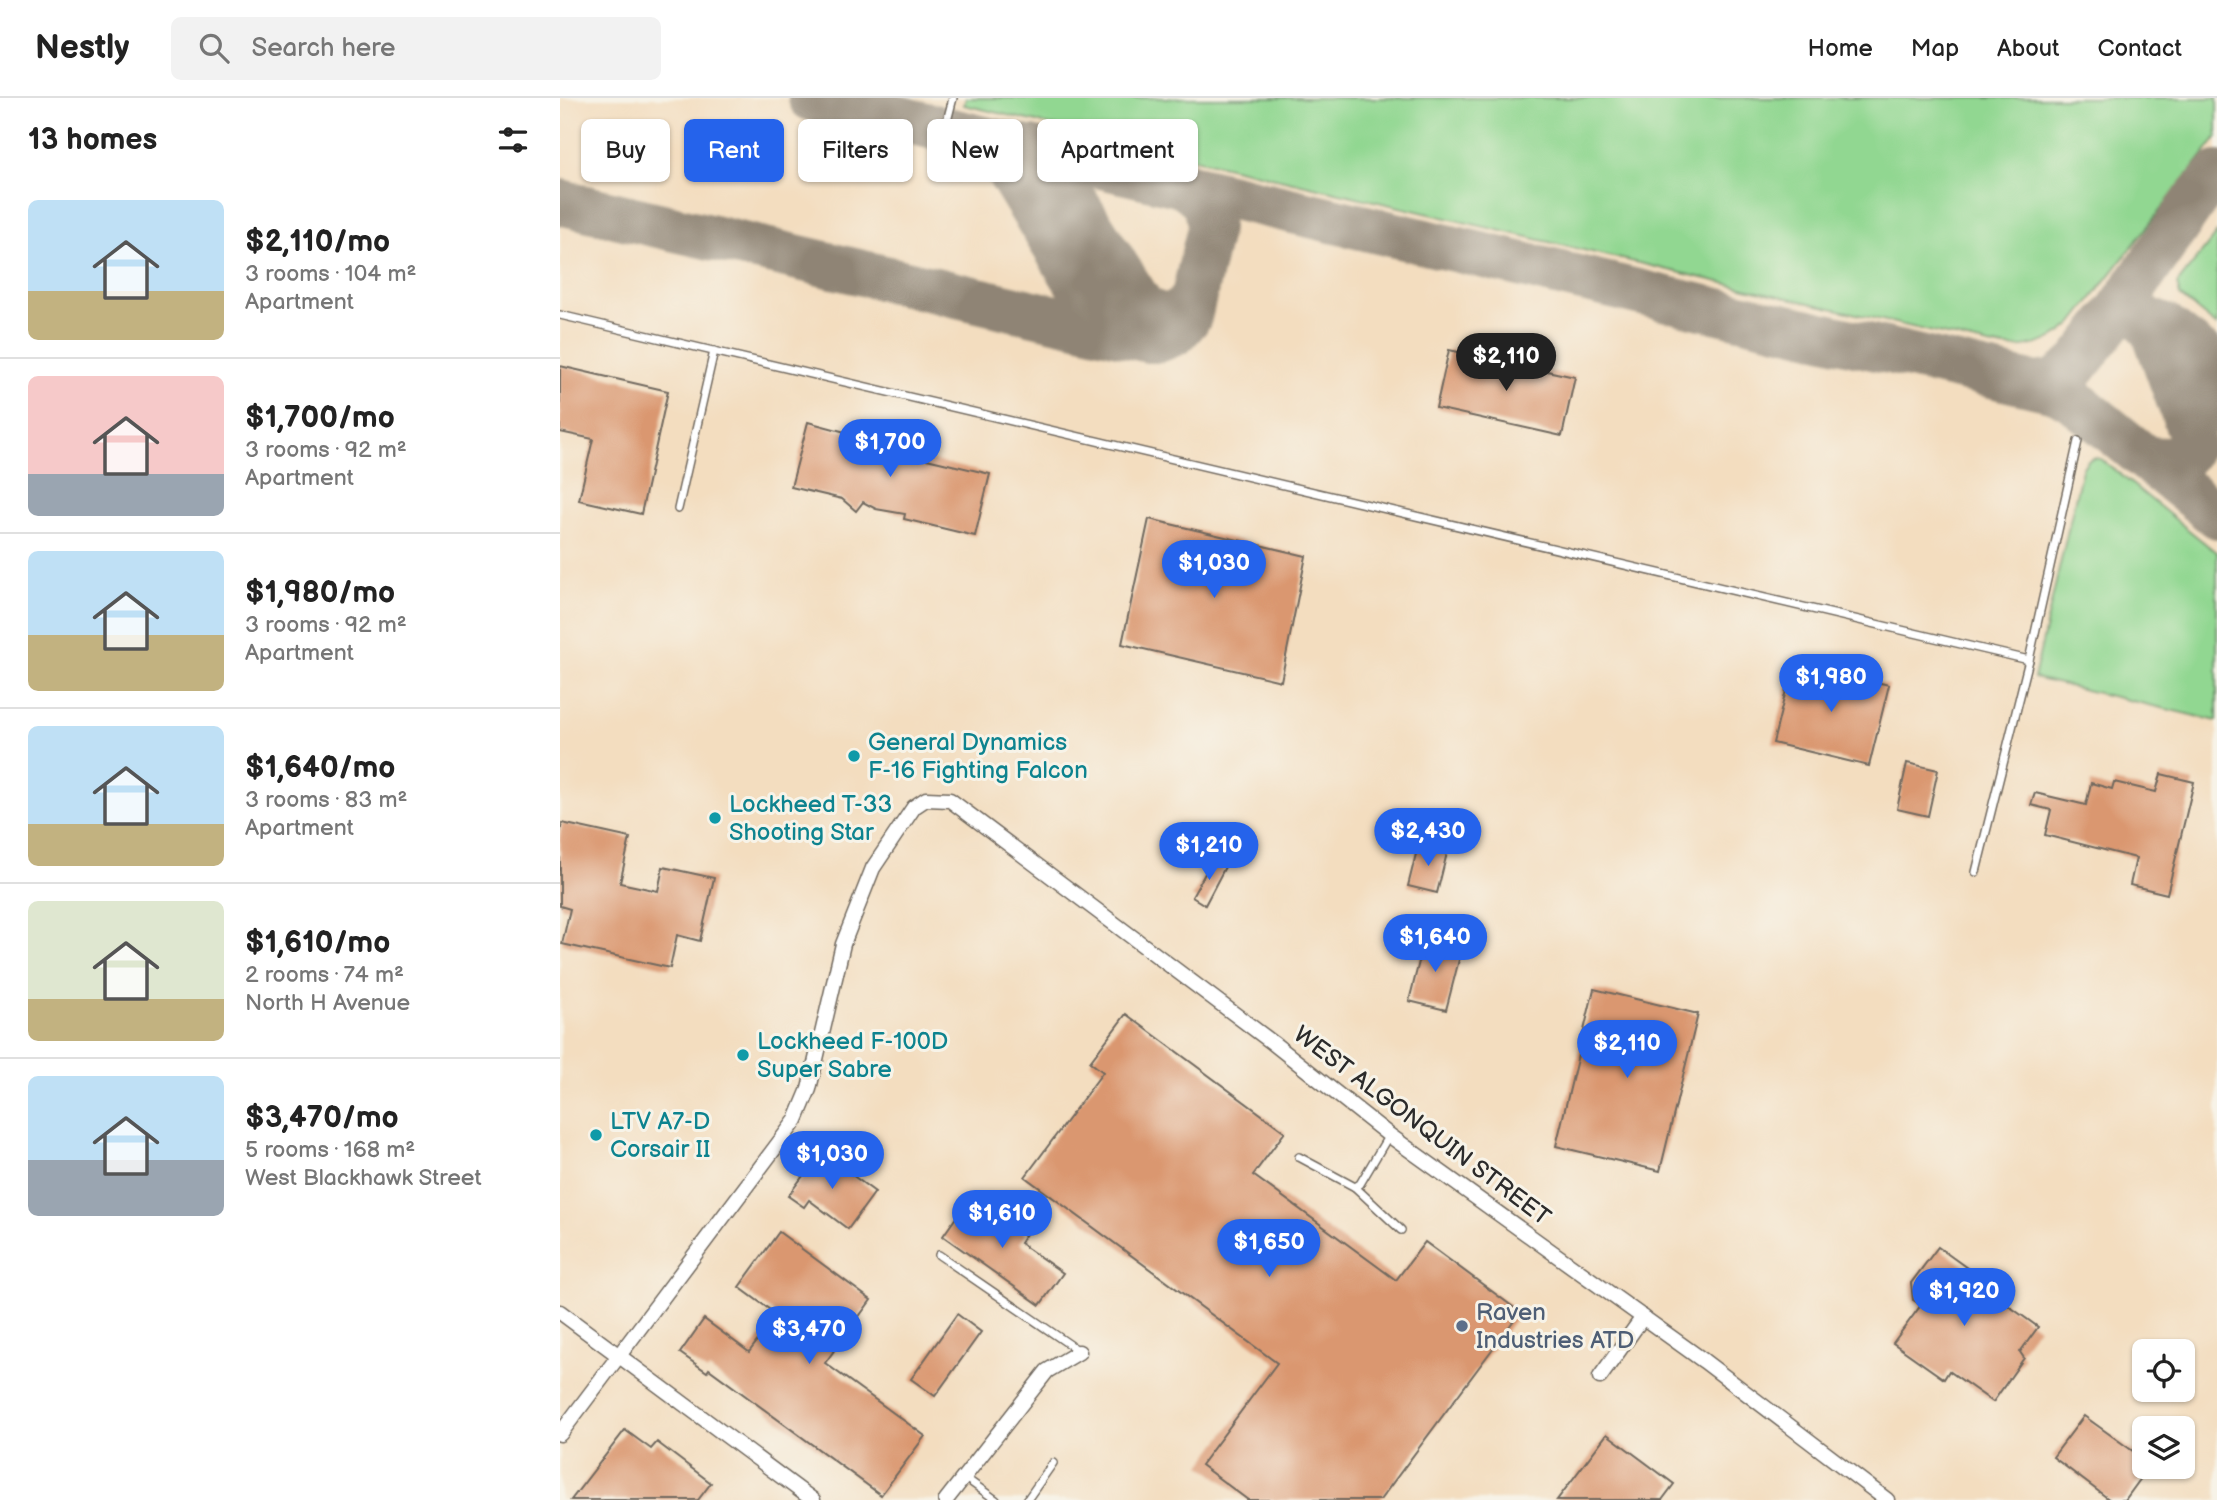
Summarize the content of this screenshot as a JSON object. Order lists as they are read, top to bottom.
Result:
{
  "streets": {
    "street": ["WEST ALGONQUIN STREET"]
  },
  "places": [
    "General Dynamics F-16 Fighting Falcon",
    "Lockheed T-33 Shooting Star",
    "Lockheed F-100D Super Sabre",
    "LTV A7-D Corsair II",
    "Raven Industries ATD"
  ],
  "page": {
    "header": "Nestly",
    "search": "Search here",
    "nav": [
      "Home",
      "Map",
      "About",
      "Contact"
    ],
    "heading": "13 homes",
    "chip": [
      "Buy",
      "Rent",
      "Filters",
      "New",
      "Apartment"
    ],
    "list": [
      {
        "name": "$2,110/mo",
        "note": "3 rooms · 104 m² · Apartment"
      },
      {
        "name": "$1,700/mo",
        "note": "3 rooms · 92 m² · Apartment"
      },
      {
        "name": "$1,980/mo",
        "note": "3 rooms · 92 m² · Apartment"
      },
      {
        "name": "$1,640/mo",
        "note": "3 rooms · 83 m² · Apartment"
      },
      {
        "name": "$1,610/mo",
        "note": "2 rooms · 74 m² · North H Avenue"
      },
      {
        "name": "$3,470/mo",
        "note": "5 rooms · 168 m² · West Blackhawk Street"
      }
    ],
    "price": [
      "$2,110",
      "$1,700",
      "$1,030",
      "$1,980",
      "$2,430",
      "$1,210",
      "$1,640",
      "$2,110",
      "$1,030",
      "$1,610",
      "$1,650",
      "$1,920",
      "$3,470"
    ]
  }
}
